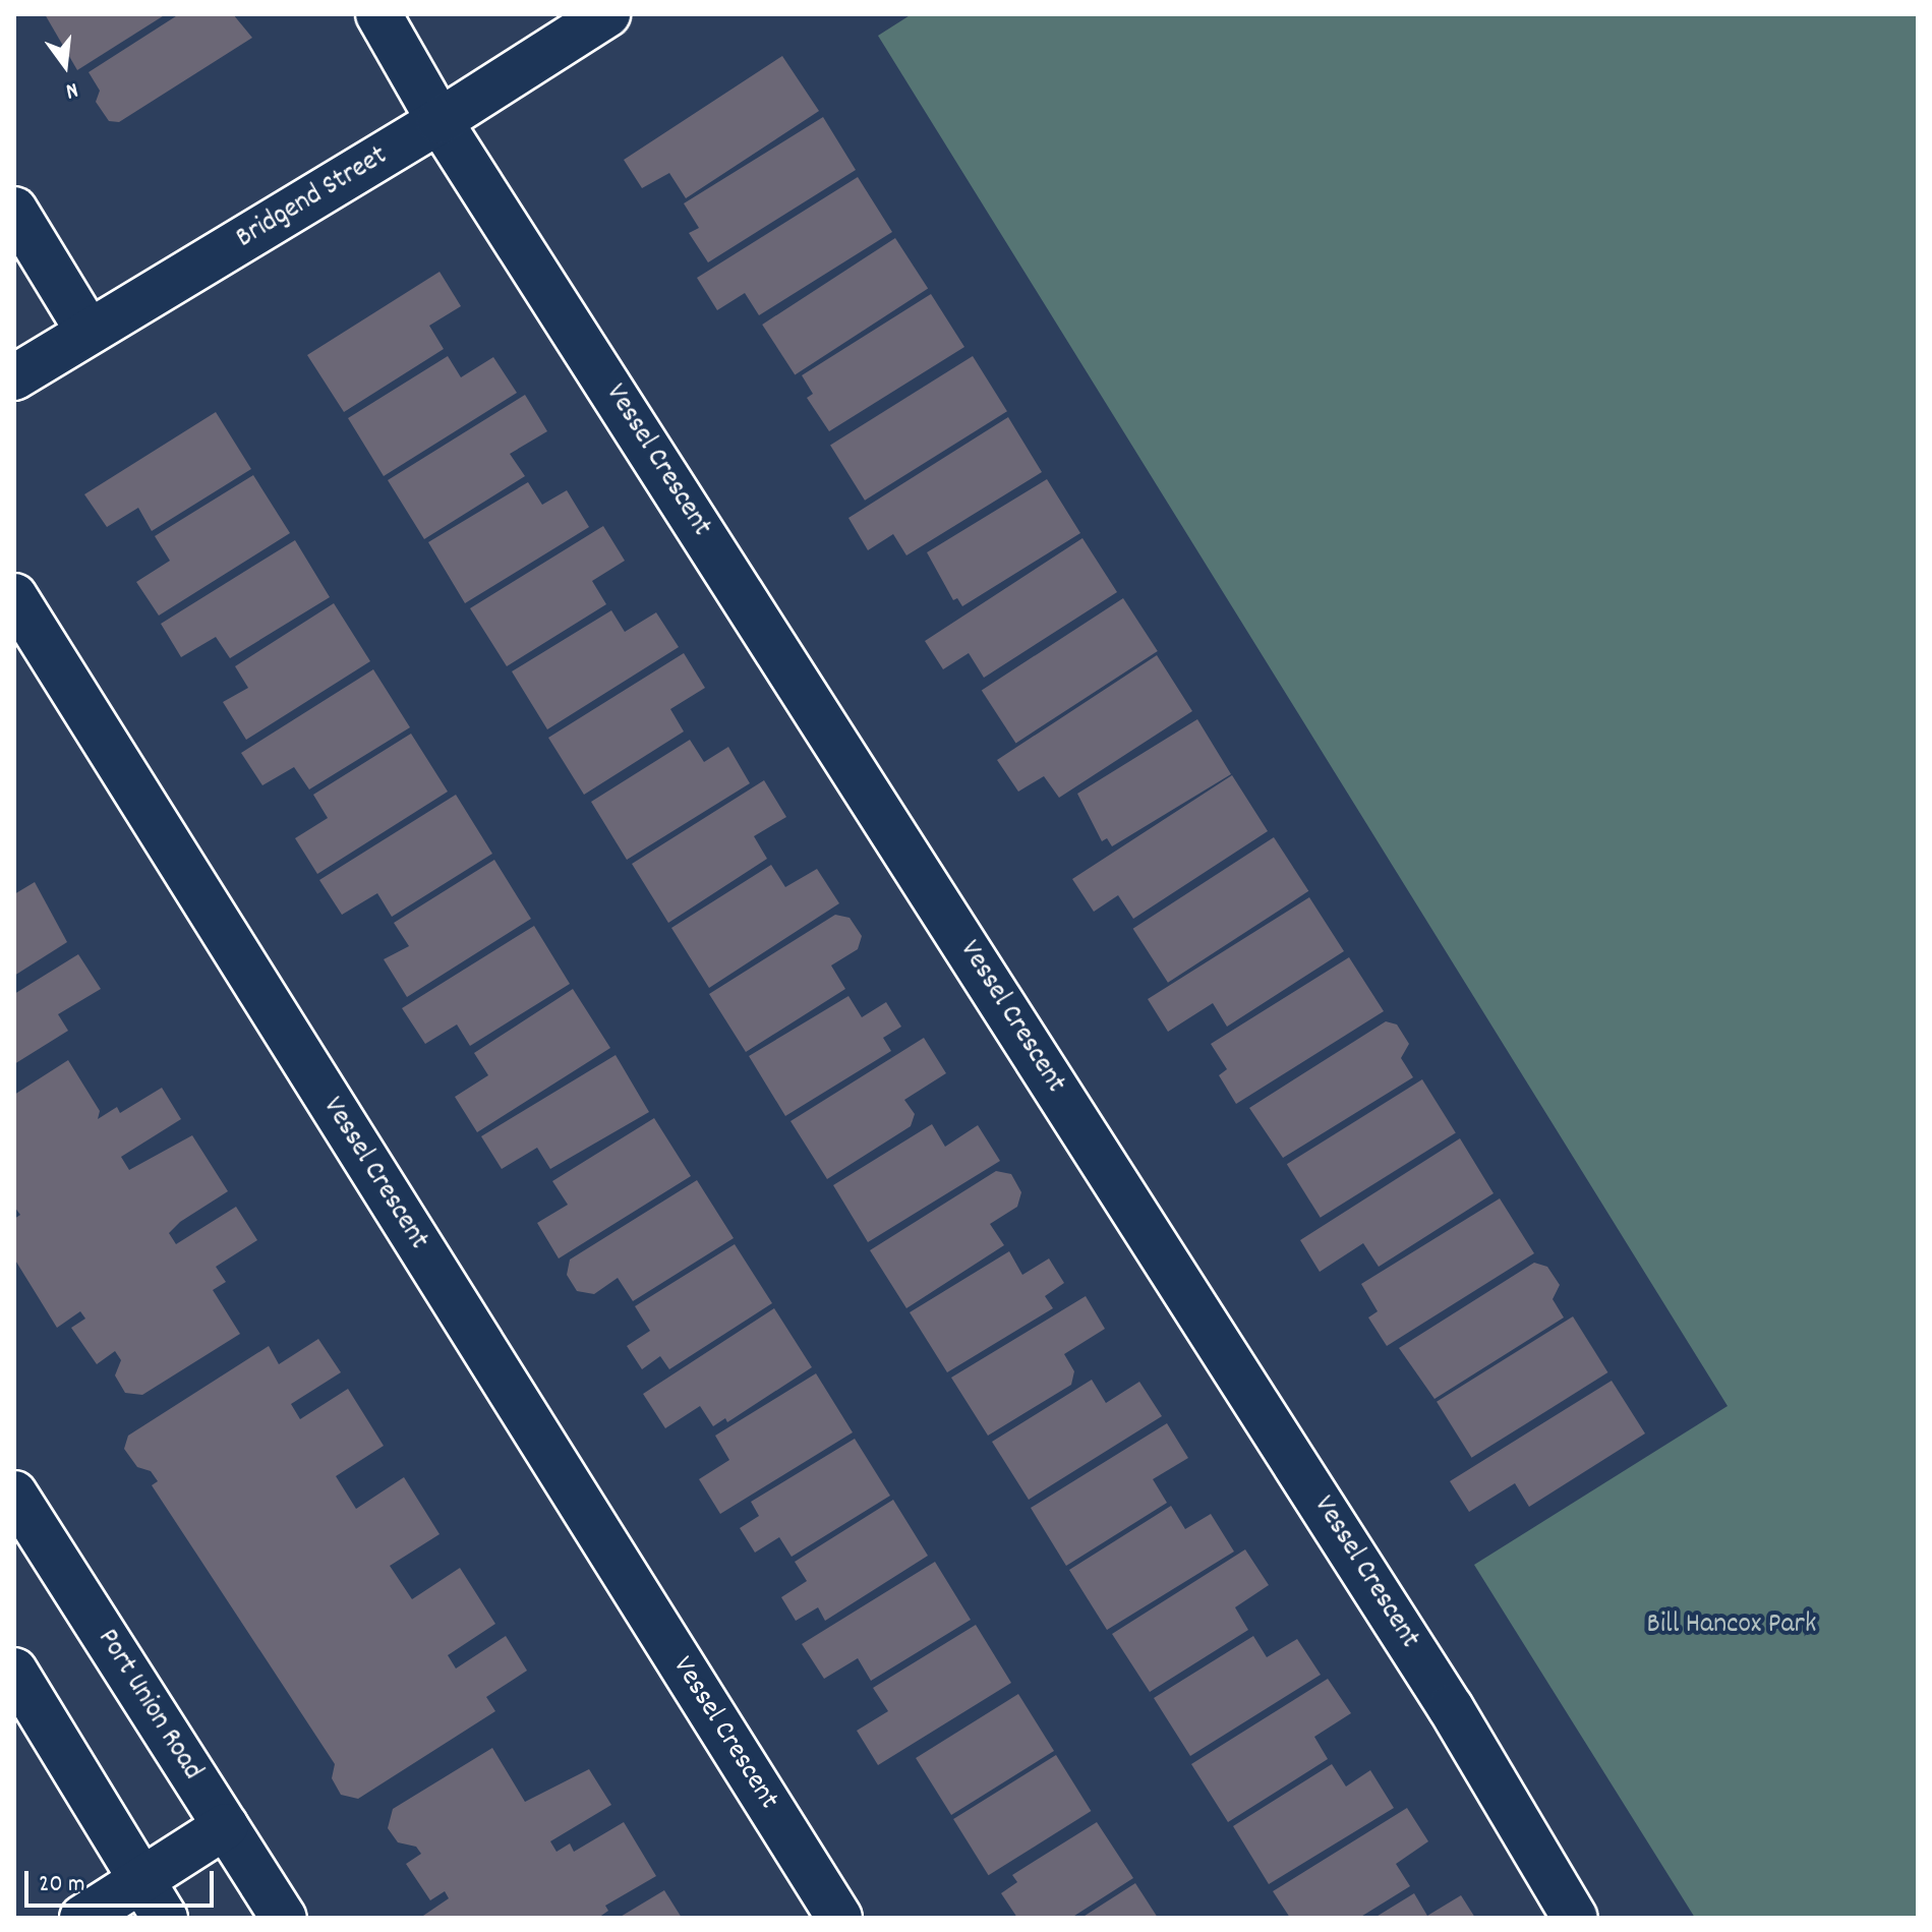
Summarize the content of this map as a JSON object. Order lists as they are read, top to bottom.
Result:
{
  "streets": {
    "street": ["Bridgend Street", "Vessel Crescent", "Port Union Road"]
  },
  "crossings": [
    ["Bridgend Street", "Vessel Crescent"]
  ],
  "parks": ["Bill Hancox Park"],
  "scale_bar": "20 m",
  "north": "bottom"
}
